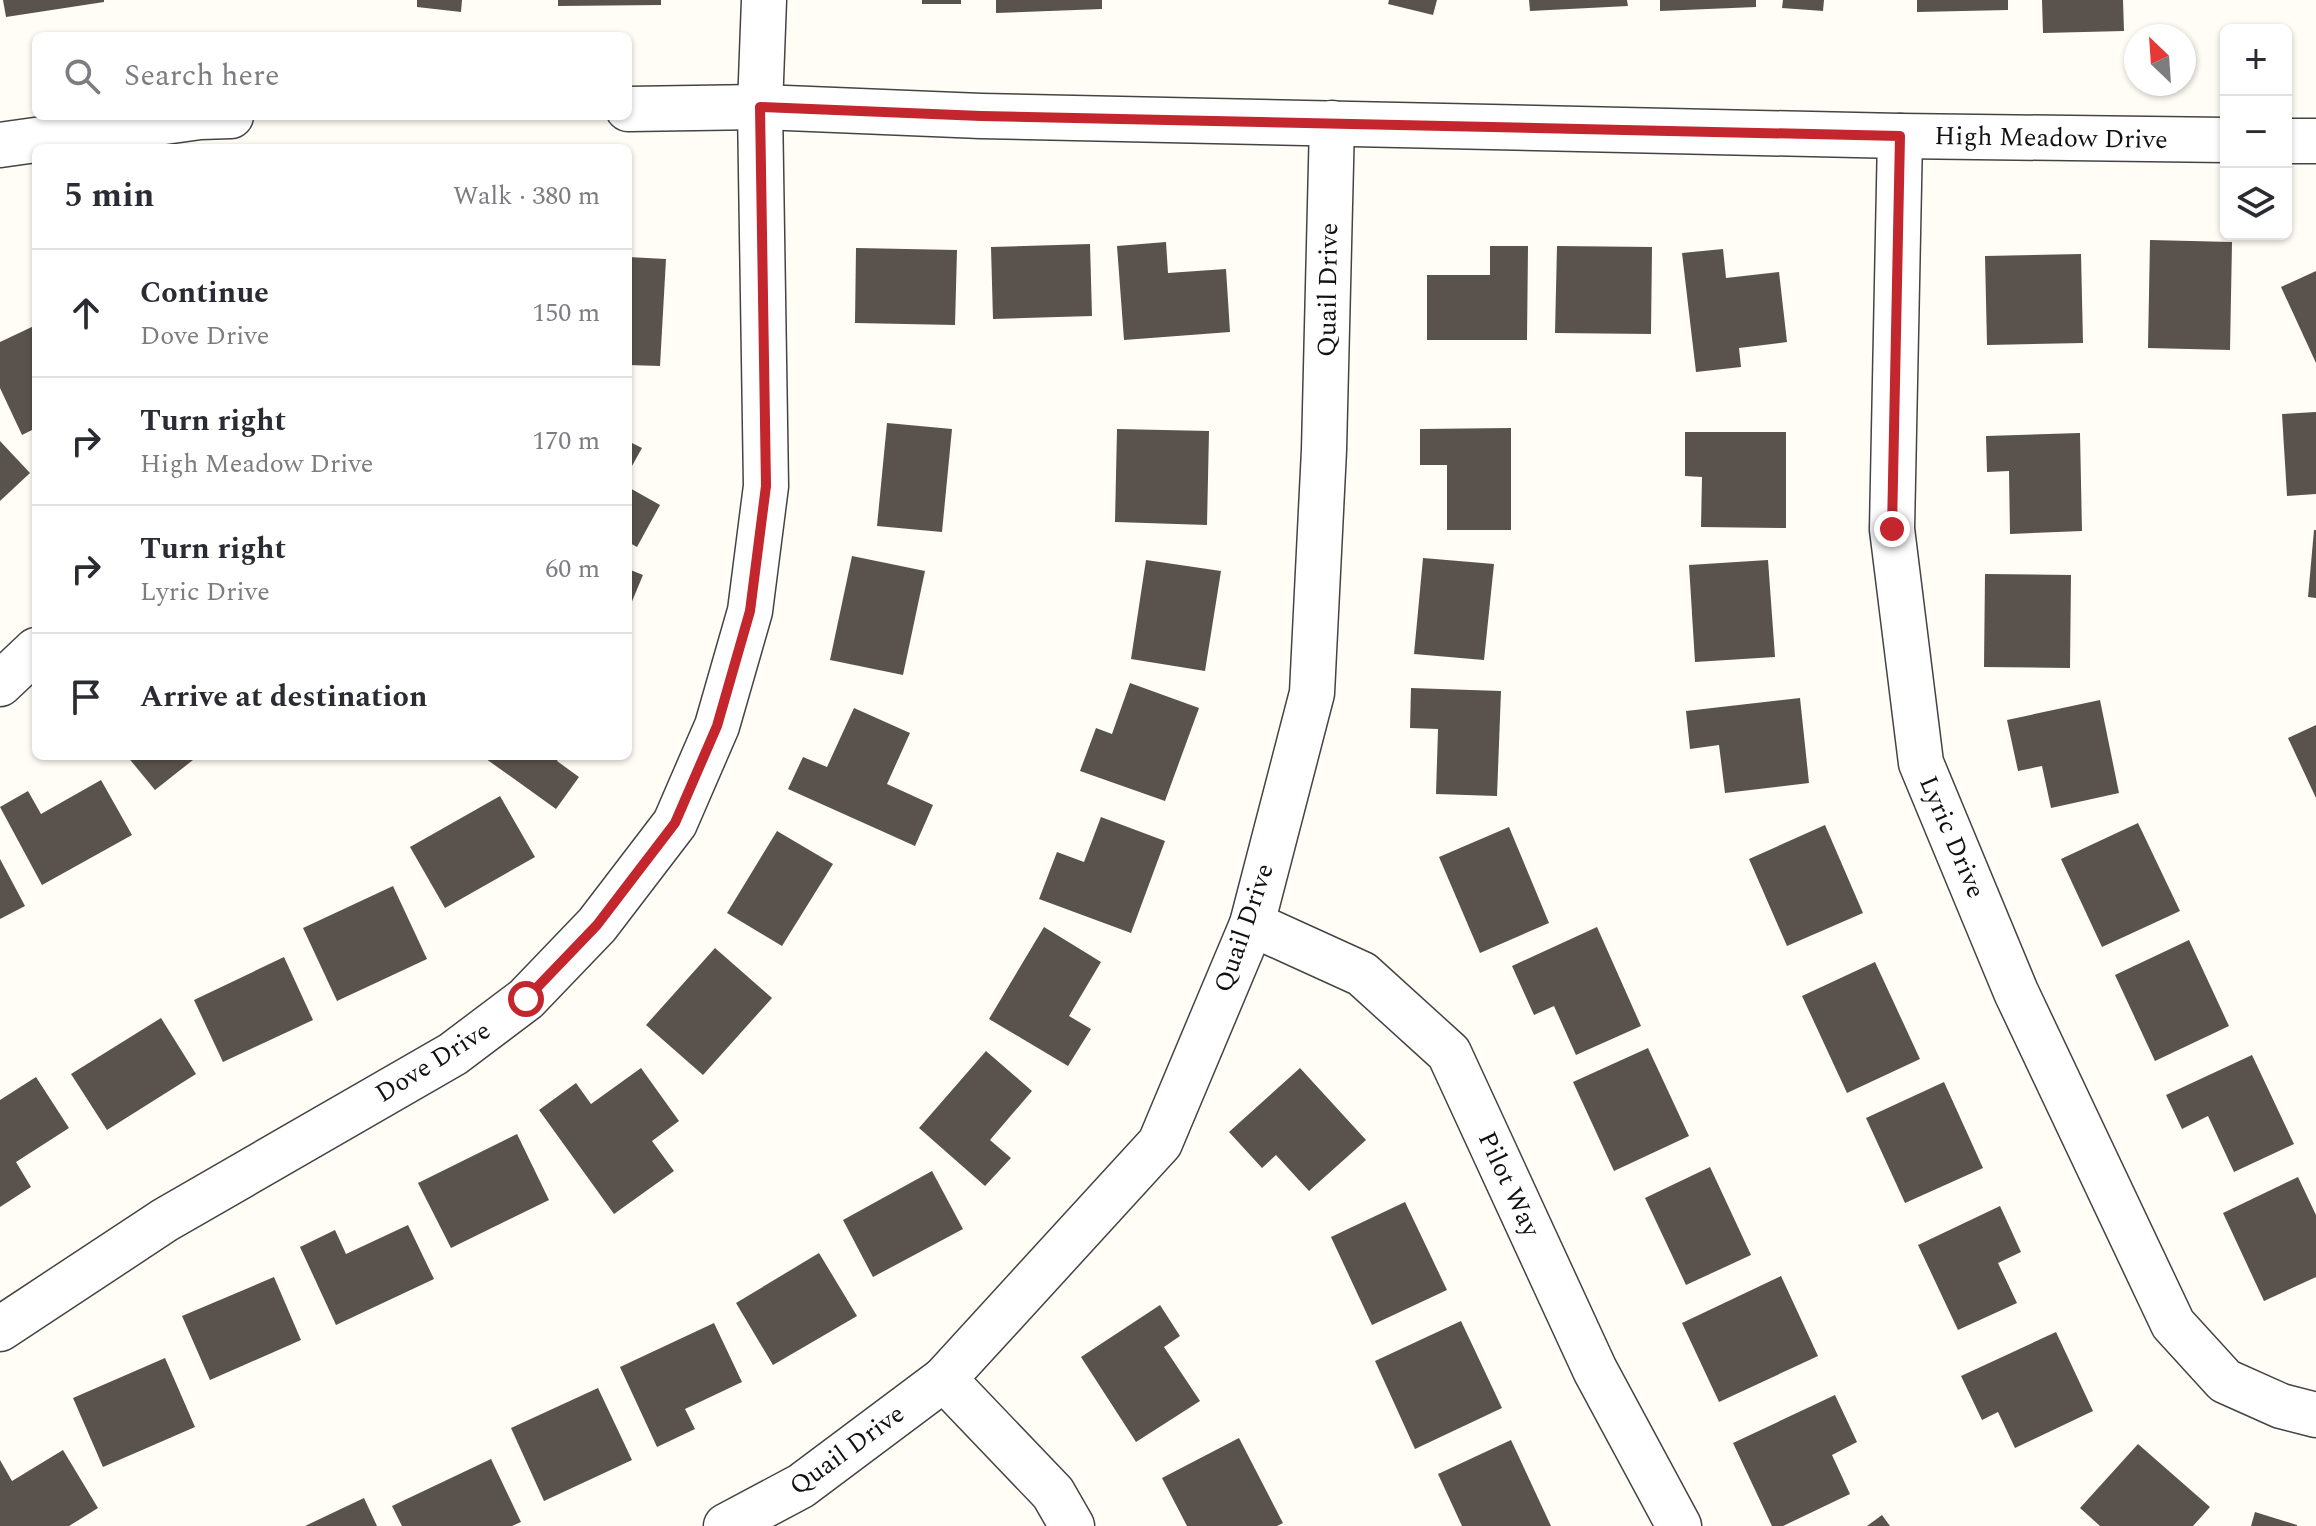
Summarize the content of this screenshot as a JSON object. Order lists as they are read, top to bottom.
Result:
{
  "streets": {
    "street": [
      "High Meadow Drive",
      "Quail Drive",
      "Lyric Drive",
      "Dove Drive",
      "Pilot Way"
    ]
  },
  "crossings": [
    ["High Meadow Drive", "Quail Drive"],
    ["High Meadow Drive", "Lyric Drive"],
    ["High Meadow Drive", "Dove Drive"],
    ["Quail Drive", "Pilot Way"]
  ],
  "north": "top left",
  "page": {
    "map_buttons": ["+", "−"],
    "search": "Search here",
    "heading": ["5 min", "Walk · 380 m"],
    "list": [
      ["Continue", "Dove Drive", "150 m"],
      ["Turn right", "High Meadow Drive", "170 m"],
      ["Turn right", "Lyric Drive", "60 m"],
      "Arrive at destination"
    ]
  }
}
